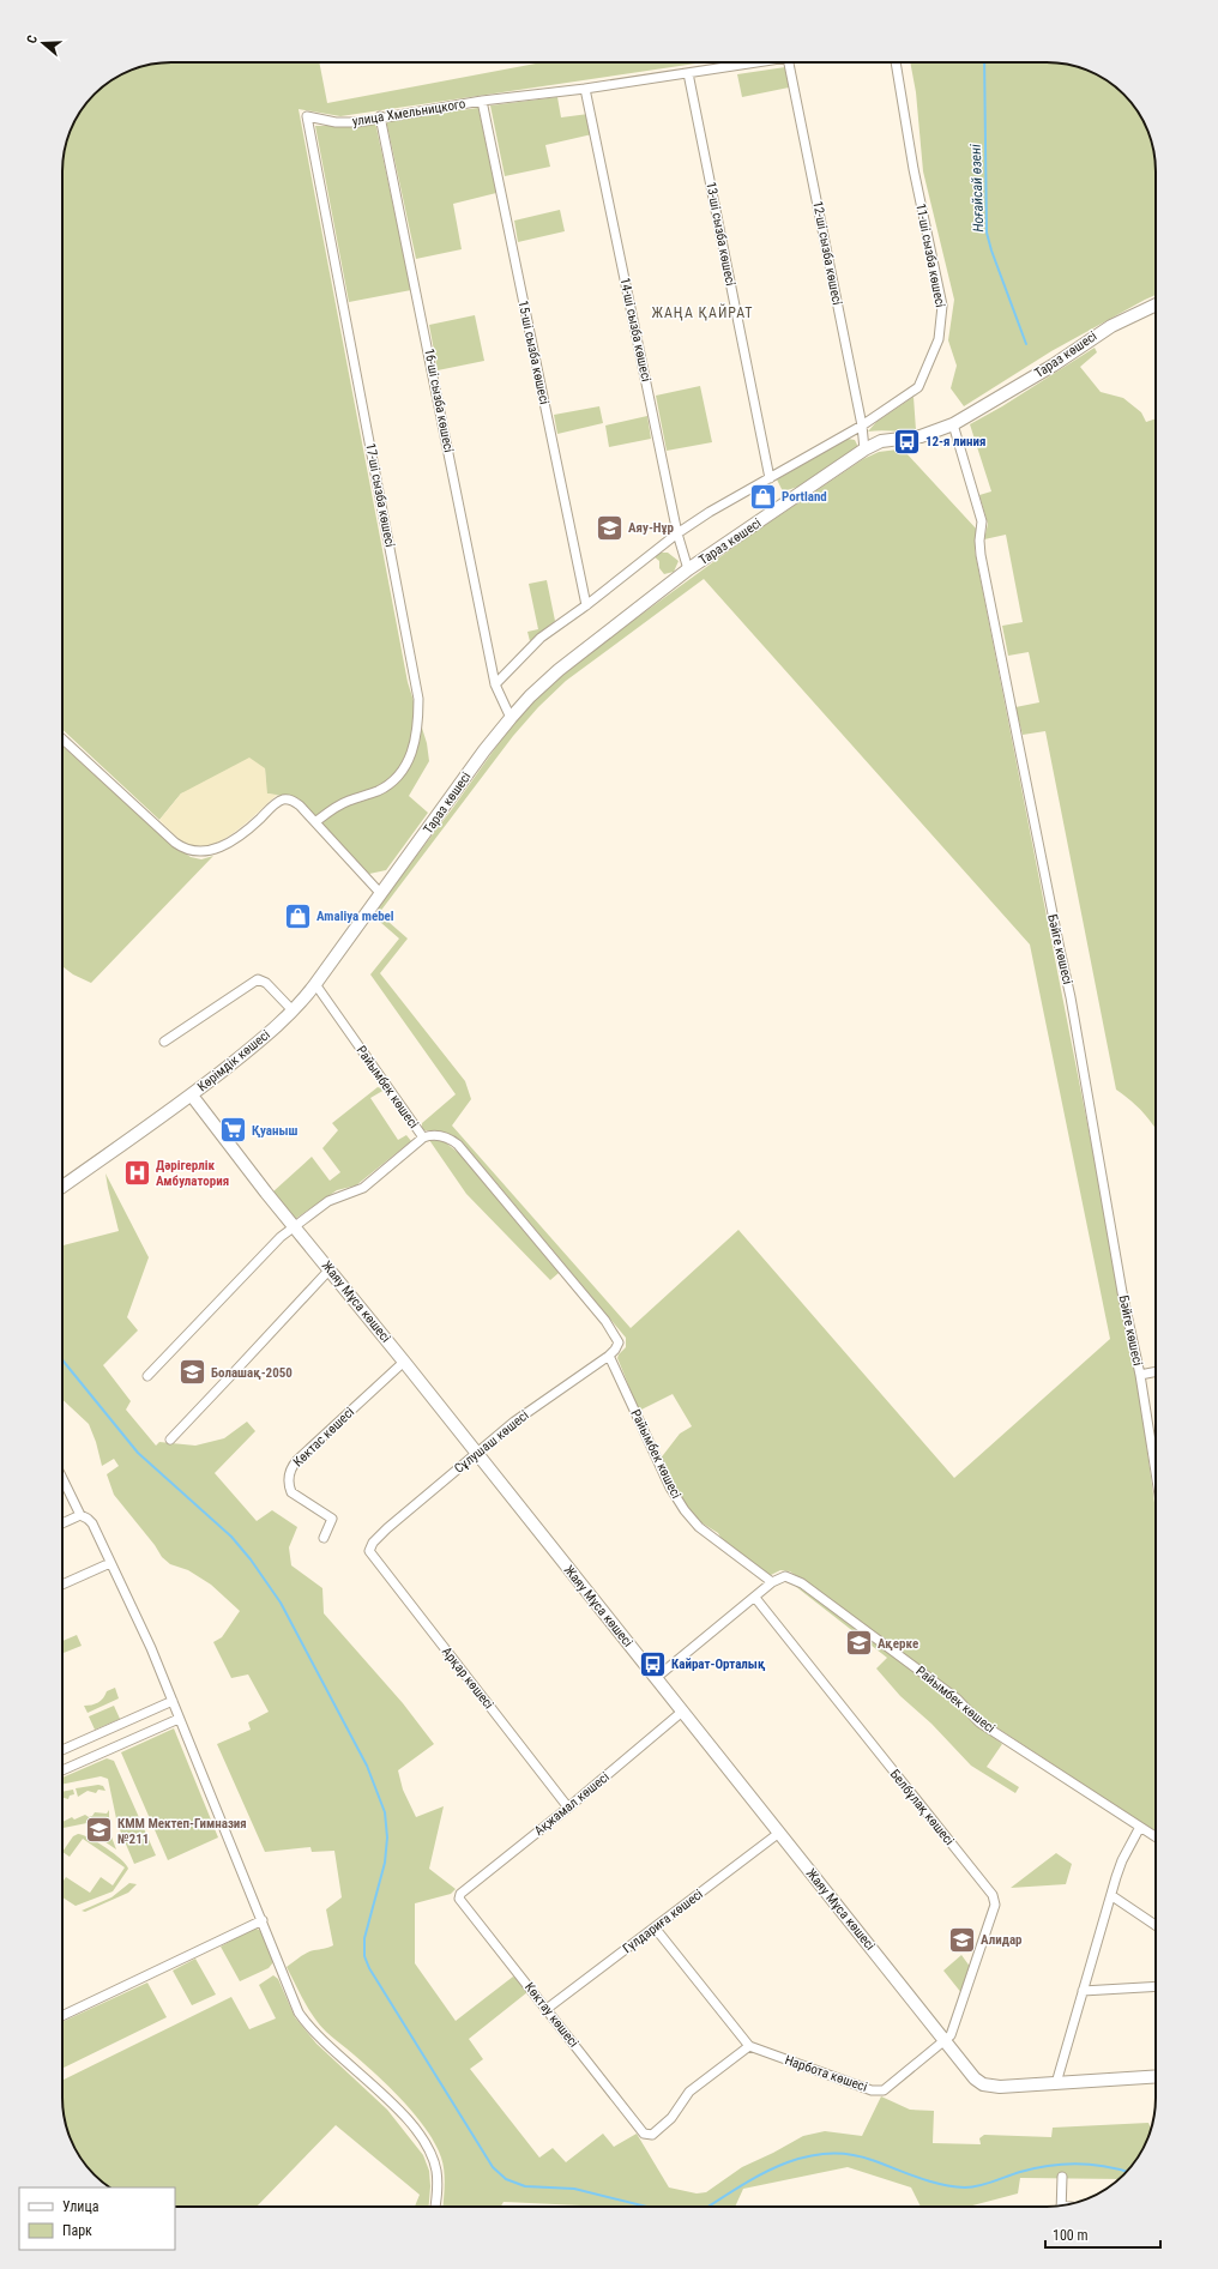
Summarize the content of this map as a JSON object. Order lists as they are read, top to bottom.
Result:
{
  "streets": {
    "street": [
      "улица Хмельницкого",
      "13-ші сызба көшесі",
      "12-ші сызба көшесі",
      "11-ші сызба көшесі",
      "14-ші сызба көшесі",
      "15-ші сызба көшесі",
      "Тараз көшесі",
      "16-ші сызба көшесі",
      "17-ші сызба көшесі",
      "Бәйге көшесі",
      "Көрімдік көшесі",
      "Райымбек көшесі",
      "Жаяу Мұса көшесі",
      "Көктас көшесі",
      "Сұлушаш көшесі",
      "Арқар көшесі",
      "Ақжамал көшесі",
      "Белбұлақ көшесі",
      "Гүлдариға көшесі",
      "Көктау көшесі",
      "Нарбота көшесі"
    ]
  },
  "crossings": [
    ["улица Хмельницкого", "13-ші сызба көшесі"],
    ["улица Хмельницкого", "14-ші сызба көшесі"],
    ["улица Хмельницкого", "15-ші сызба көшесі"],
    ["улица Хмельницкого", "16-ші сызба көшесі"],
    ["улица Хмельницкого", "17-ші сызба көшесі"],
    ["13-ші сызба көшесі", "11-ші сызба көшесі"],
    ["12-ші сызба көшесі", "11-ші сызба көшесі"],
    ["12-ші сызба көшесі", "Тараз көшесі"],
    ["11-ші сызба көшесі", "14-ші сызба көшесі"],
    ["11-ші сызба көшесі", "15-ші сызба көшесі"],
    ["11-ші сызба көшесі", "16-ші сызба көшесі"],
    ["14-ші сызба көшесі", "Тараз көшесі"],
    ["Тараз көшесі", "16-ші сызба көшесі"],
    ["Тараз көшесі", "Бәйге көшесі"],
    ["Тараз көшесі", "Көрімдік көшесі"],
    ["Көрімдік көшесі", "Райымбек көшесі"],
    ["Көрімдік көшесі", "Жаяу Мұса көшесі"],
    ["Райымбек көшесі", "Сұлушаш көшесі"],
    ["Жаяу Мұса көшесі", "Көктас көшесі"],
    ["Жаяу Мұса көшесі", "Сұлушаш көшесі"],
    ["Жаяу Мұса көшесі", "Ақжамал көшесі"],
    ["Жаяу Мұса көшесі", "Белбұлақ көшесі"],
    ["Жаяу Мұса көшесі", "Гүлдариға көшесі"],
    ["Жаяу Мұса көшесі", "Нарбота көшесі"],
    ["Сұлушаш көшесі", "Арқар көшесі"],
    ["Арқар көшесі", "Ақжамал көшесі"],
    ["Ақжамал көшесі", "Көктау көшесі"],
    ["Белбұлақ көшесі", "Нарбота көшесі"],
    ["Гүлдариға көшесі", "Көктау көшесі"],
    ["Көктау көшесі", "Нарбота көшесі"]
  ],
  "districts": ["ЖАҢА ҚАЙРАТ"],
  "water": ["Ноғайсай өзені"],
  "places": {
    "bus stop": ["12-я линия", "Кайрат-Орталық"],
    "shop": ["Portland", "Amaliya mebel"],
    "school or university": [
      "Аяу-Нұр",
      "Болашақ-2050",
      "Ақерке",
      "КММ Мектеп-Гимназия №211",
      "Алидар"
    ],
    "supermarket": ["Қуаныш"],
    "hospital": ["Дәрігерлік Амбулатория"]
  },
  "legend": ["Улица", "Парк"],
  "scale_bar": "100 m",
  "north": "left"
}
